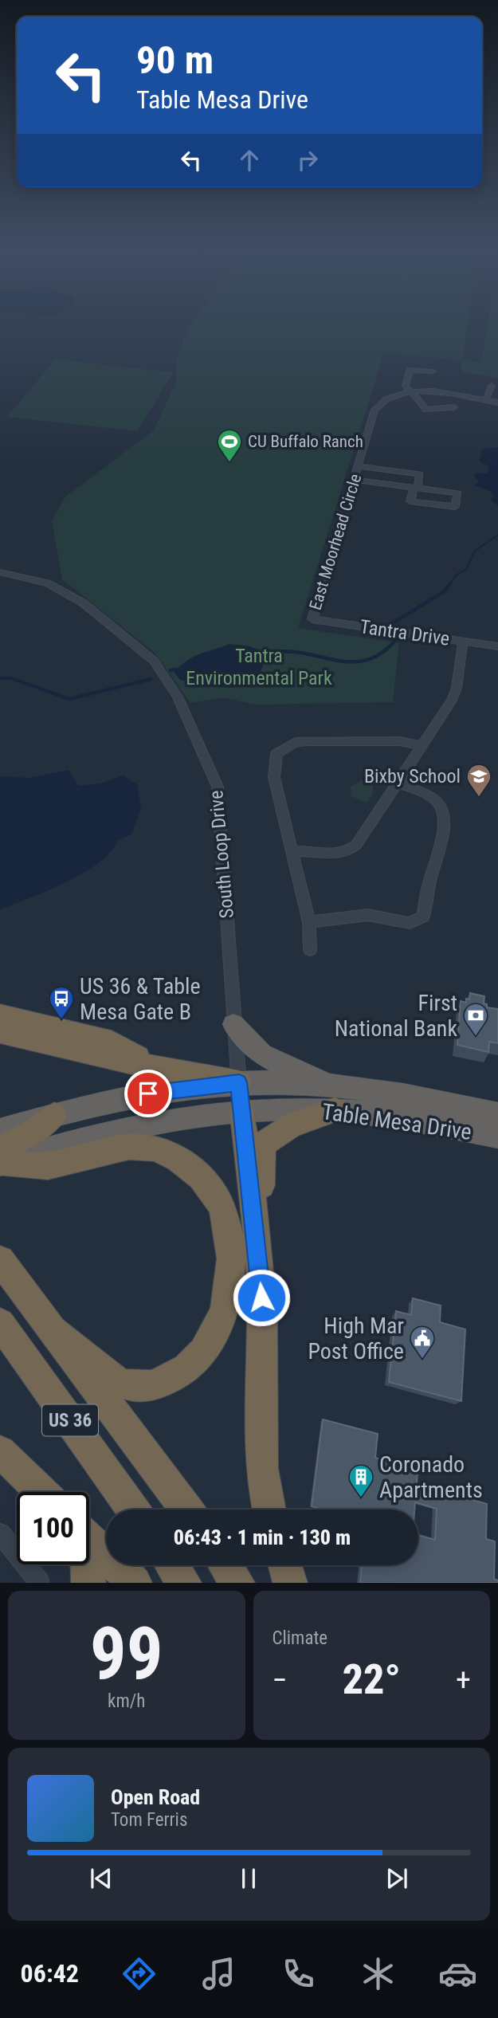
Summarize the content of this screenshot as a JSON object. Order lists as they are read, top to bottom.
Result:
{
  "streets": {
    "highway": ["Table Mesa Drive", "US 36"],
    "street": ["East Moorhead Circle", "Tantra Drive", "South Loop Drive"]
  },
  "crossings": [
    ["East Moorhead Circle", "Tantra Drive"],
    ["South Loop Drive", "Table Mesa Drive"]
  ],
  "parks": ["Tantra Environmental Park"],
  "places": {
    "sports": ["CU Buffalo Ranch"],
    "school or university": ["Bixby School"],
    "bus stop": ["US 36 & Table Mesa Gate B"],
    "bank": ["First National Bank"],
    "public building": ["High Mar Post Office"],
    "building": ["Coronado Apartments"]
  },
  "page": {
    "turn": ["90 m", "Table Mesa Drive"],
    "limit": "100",
    "trip": "06:43 · 1 min · 130 m",
    "tile": [
      ["99", "km/h"],
      "Climate"
    ],
    "heat": ["−", "22°", "+"],
    "song": ["Open Road", "Tom Ferris"],
    "tabs": "06:42"
  }
}
